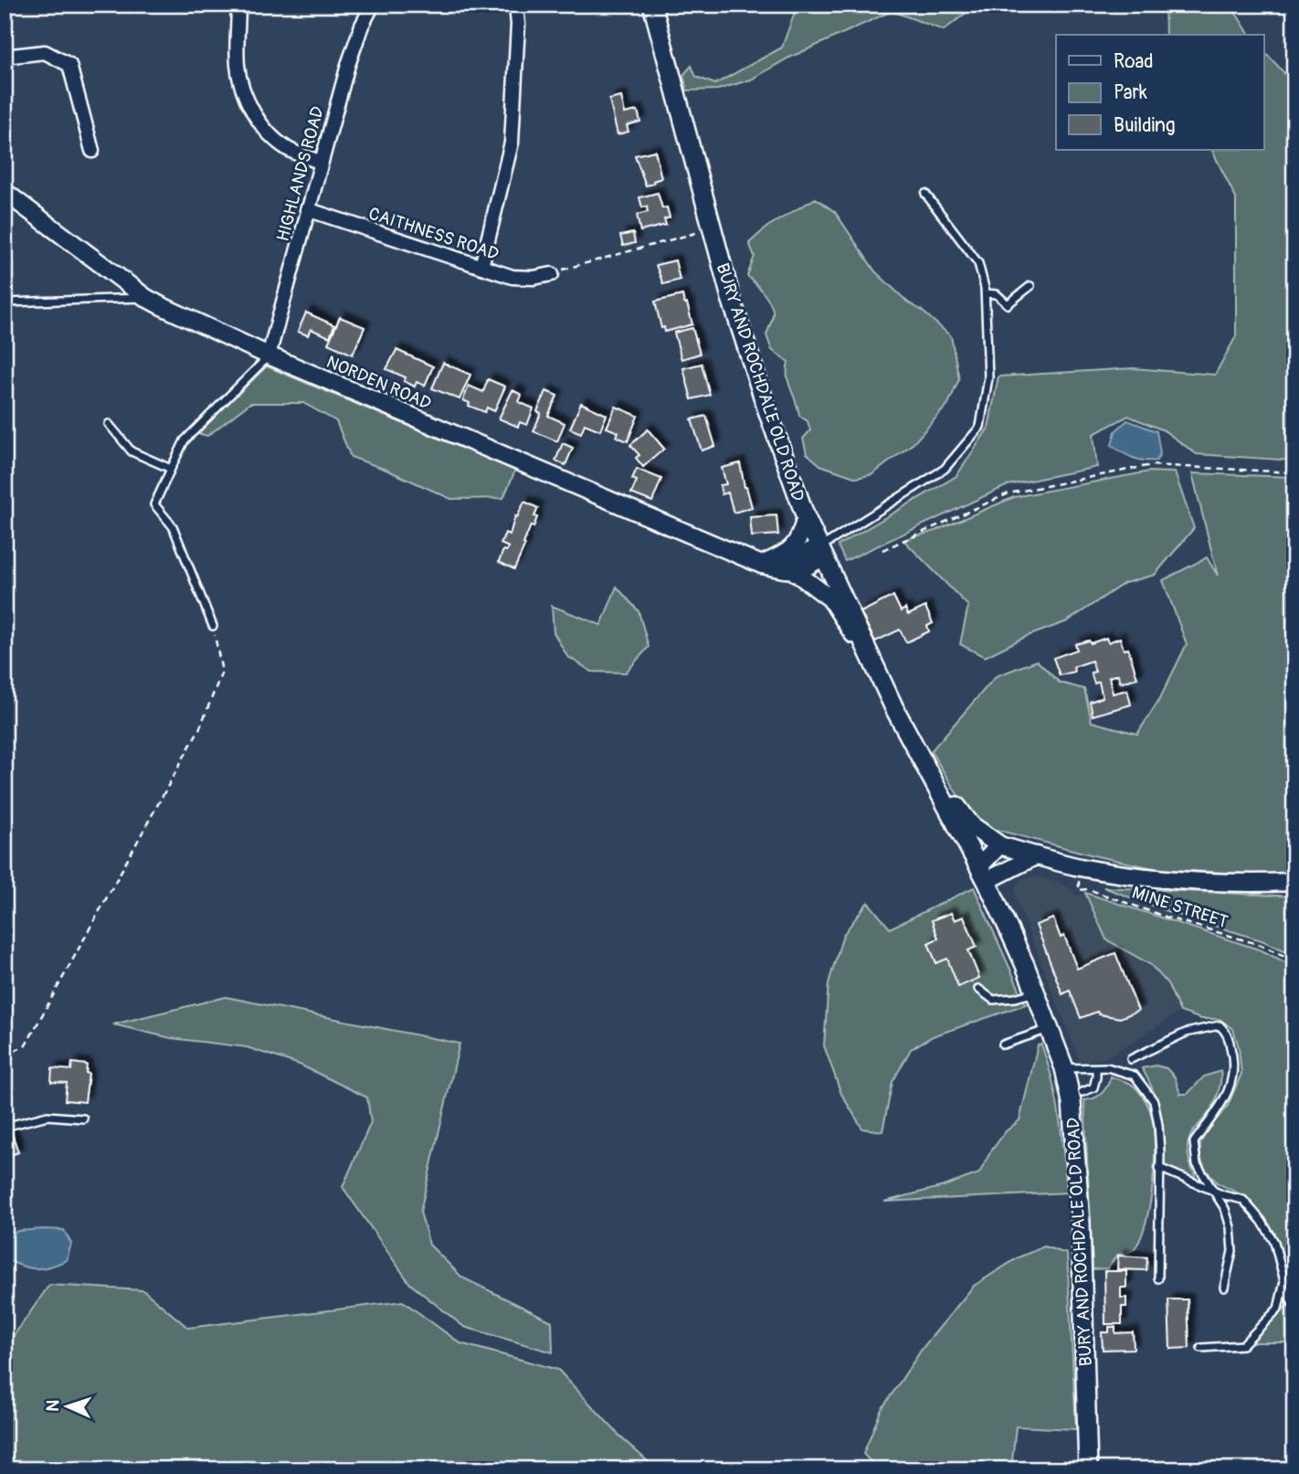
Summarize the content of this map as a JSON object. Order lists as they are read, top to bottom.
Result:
{
  "streets": {
    "main road": ["BURY AND ROCHDALE OLD ROAD"],
    "street": ["HIGHLANDS ROAD", "CAITHNESS ROAD", "NORDEN ROAD"],
    "path": ["MINE STREET"]
  },
  "crossings": [
    ["HIGHLANDS ROAD", "CAITHNESS ROAD"],
    ["HIGHLANDS ROAD", "NORDEN ROAD"]
  ],
  "legend": ["Road", "Park", "Building"],
  "north": "left"
}
